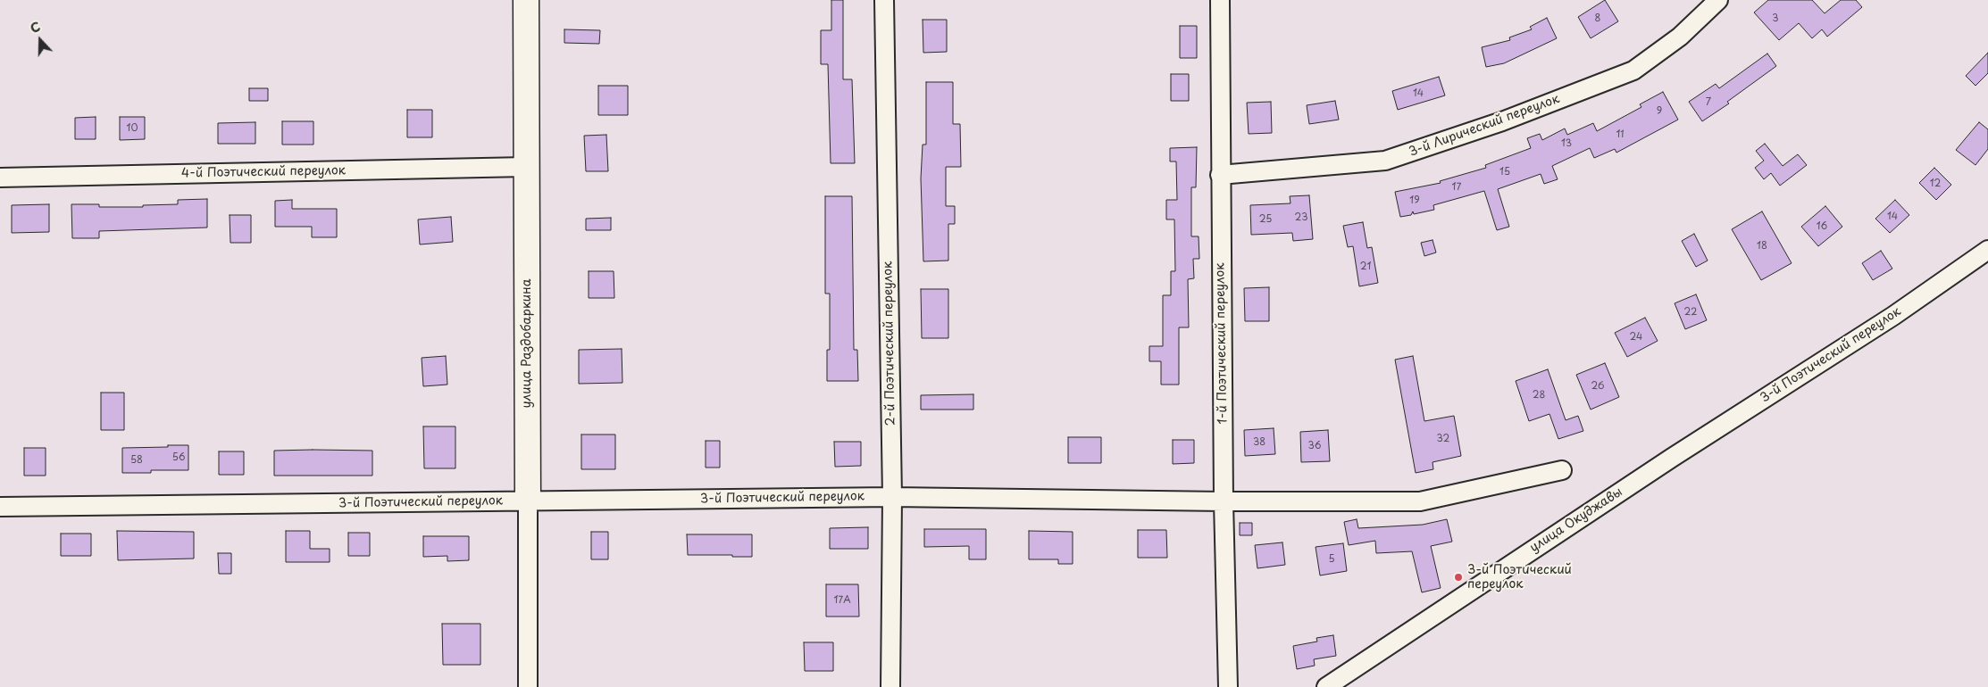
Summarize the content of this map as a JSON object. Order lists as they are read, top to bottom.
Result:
{
  "streets": {
    "street": [
      "3-й Лирический переулок",
      "4-й Поэтический переулок",
      "улица Раздобаркина",
      "2-й Поэтический переулок",
      "1-й Поэтический переулок",
      "3-й Поэтический переулок",
      "улица Окуджавы"
    ]
  },
  "crossings": [
    ["3-й Лирический переулок", "1-й Поэтический переулок"],
    ["4-й Поэтический переулок", "улица Раздобаркина"],
    ["улица Раздобаркина", "3-й Поэтический переулок"],
    ["2-й Поэтический переулок", "3-й Поэтический переулок"],
    ["1-й Поэтический переулок", "3-й Поэтический переулок"],
    ["3-й Поэтический переулок", "улица Окуджавы"]
  ],
  "places": ["3-й Поэтический переулок"],
  "house_numbers": [
    "8",
    "3",
    "14",
    "7",
    "9",
    "10",
    "11",
    "13",
    "15",
    "12",
    "17",
    "19",
    "14",
    "23",
    "25",
    "16",
    "18",
    "21",
    "22",
    "24",
    "26",
    "28",
    "32",
    "38",
    "36",
    "56",
    "58",
    "5",
    "17А"
  ],
  "north": "top"
}
